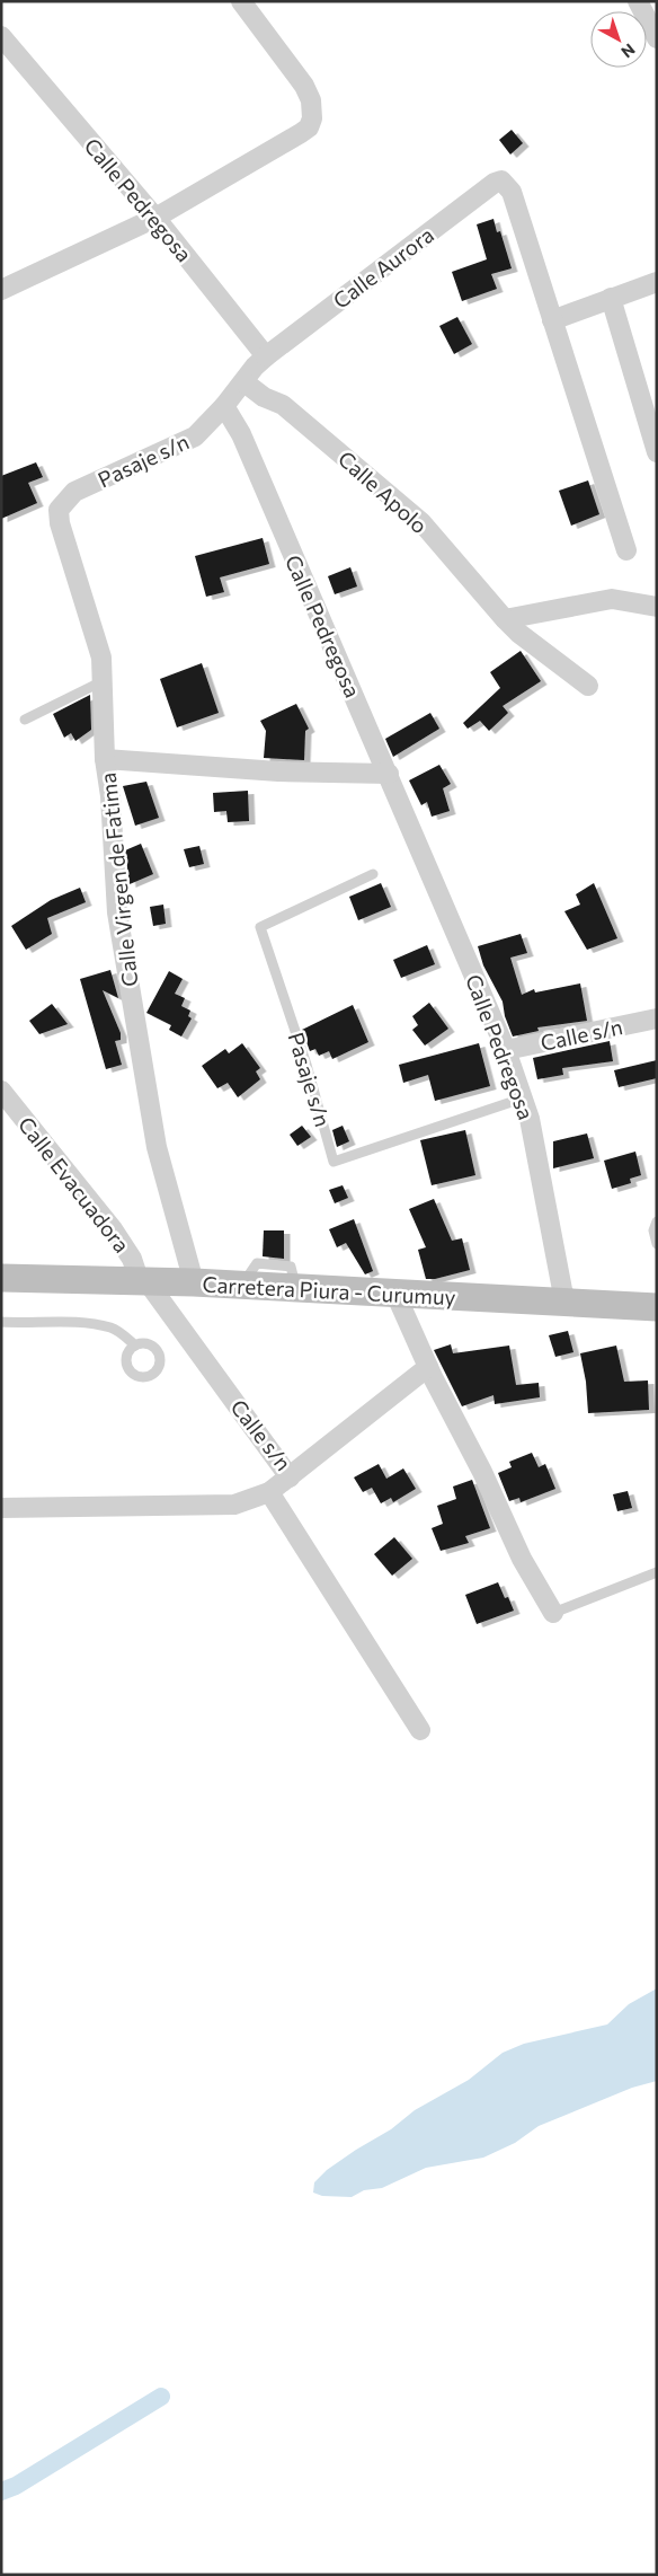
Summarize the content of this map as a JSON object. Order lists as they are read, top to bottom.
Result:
{
  "streets": {
    "main road": ["Carretera Piura - Curumuy"],
    "street": [
      "Calle Pedregosa",
      "Calle Aurora",
      "Pasaje s/n",
      "Calle Apolo",
      "Calle Virgen de Fatima",
      "Calle s/n",
      "Calle Evacuadora"
    ]
  },
  "crossings": [
    ["Calle Pedregosa", "Calle Aurora"],
    ["Calle Pedregosa", "Pasaje s/n"],
    ["Calle Pedregosa", "Calle s/n"],
    ["Calle Pedregosa", "Carretera Piura - Curumuy"],
    ["Pasaje s/n", "Calle Virgen de Fatima"],
    ["Calle Virgen de Fatima", "Carretera Piura - Curumuy"],
    ["Calle s/n", "Calle Evacuadora"],
    ["Calle s/n", "Carretera Piura - Curumuy"],
    ["Calle Evacuadora", "Carretera Piura - Curumuy"]
  ],
  "north": "bottom right"
}
